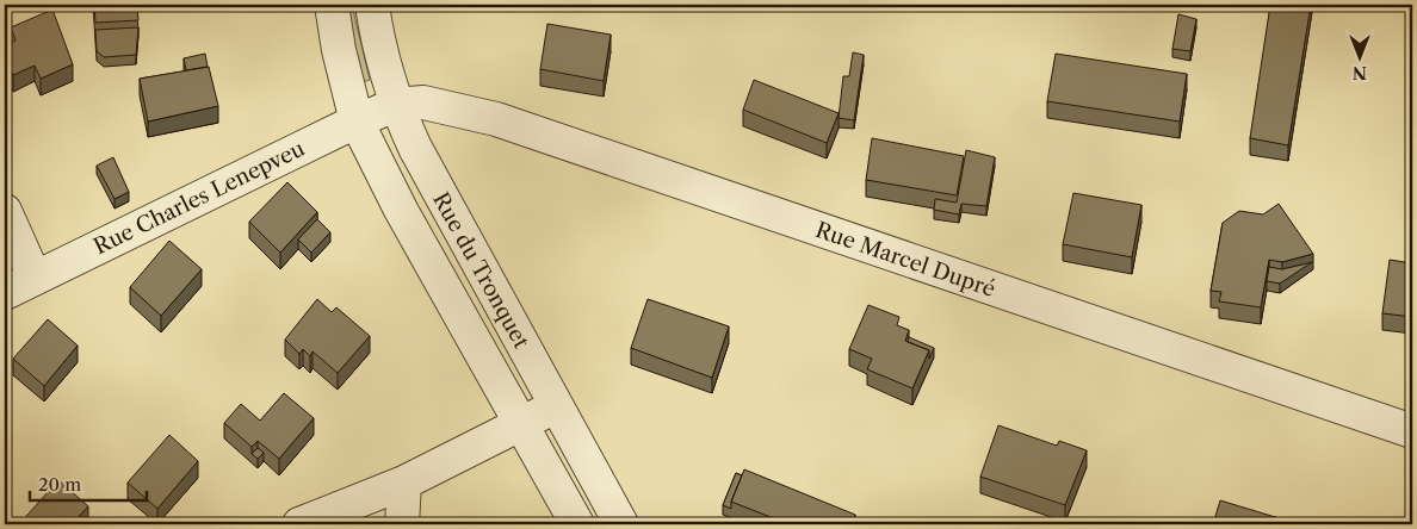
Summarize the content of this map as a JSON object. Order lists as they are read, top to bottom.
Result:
{
  "streets": {
    "street": ["Rue Charles Lenepveu", "Rue Marcel Dupré", "Rue du Tronquet"]
  },
  "crossings": [
    ["Rue Charles Lenepveu", "Rue Marcel Dupré"],
    ["Rue Charles Lenepveu", "Rue du Tronquet"],
    ["Rue Marcel Dupré", "Rue du Tronquet"]
  ],
  "scale_bar": "20 m",
  "north": "bottom"
}
